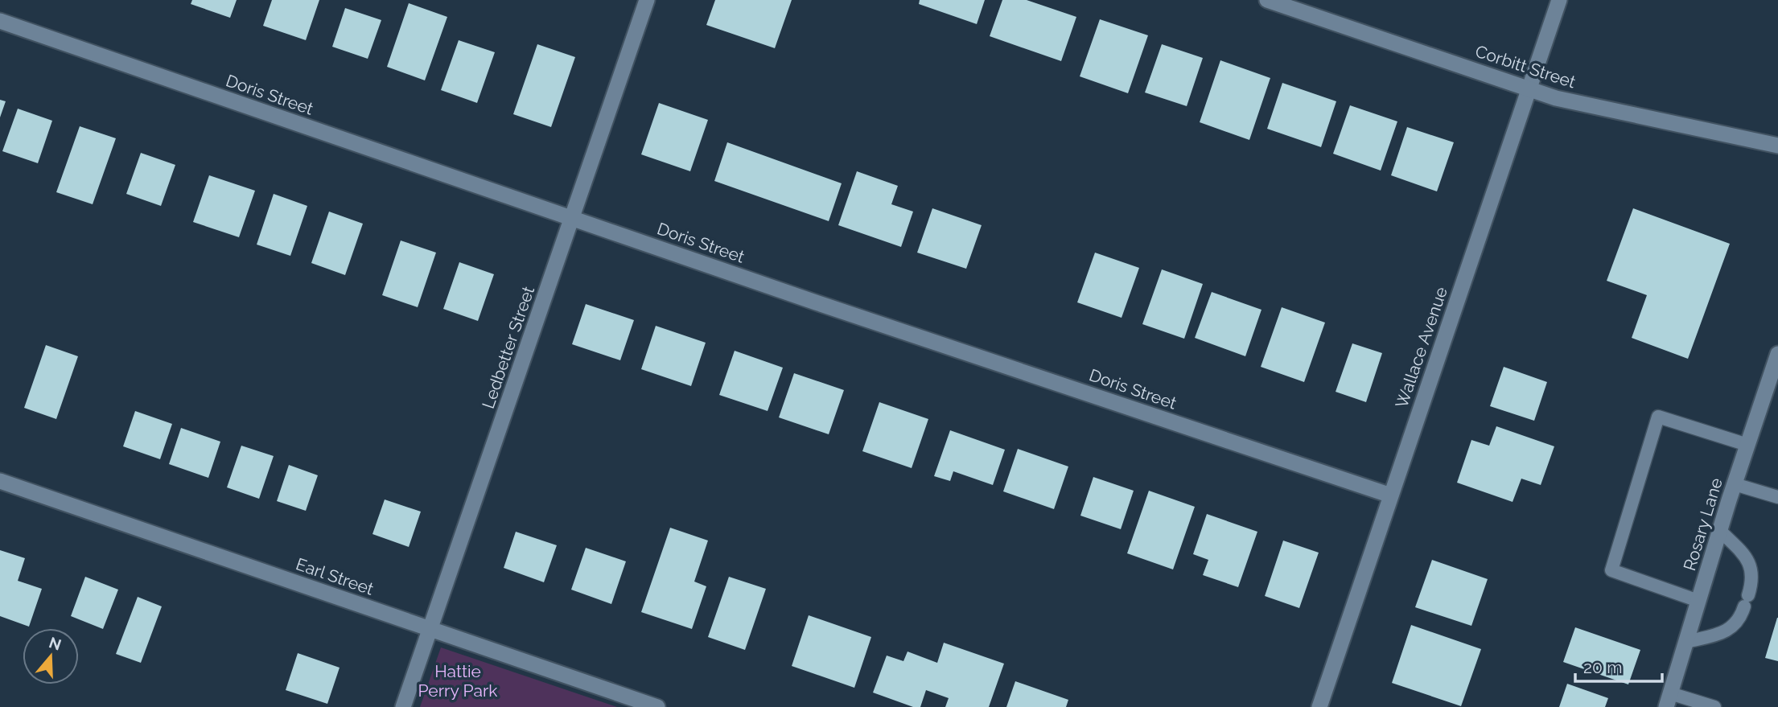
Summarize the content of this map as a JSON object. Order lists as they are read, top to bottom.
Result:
{
  "streets": {
    "street": [
      "Corbitt Street",
      "Doris Street",
      "Ledbetter Street",
      "Wallace Avenue",
      "Rosary Lane",
      "Earl Street"
    ]
  },
  "crossings": [
    ["Corbitt Street", "Wallace Avenue"],
    ["Doris Street", "Ledbetter Street"],
    ["Doris Street", "Wallace Avenue"],
    ["Ledbetter Street", "Earl Street"]
  ],
  "parks": ["Hattie Perry Park"],
  "scale_bar": "20 m",
  "north": "top"
}
